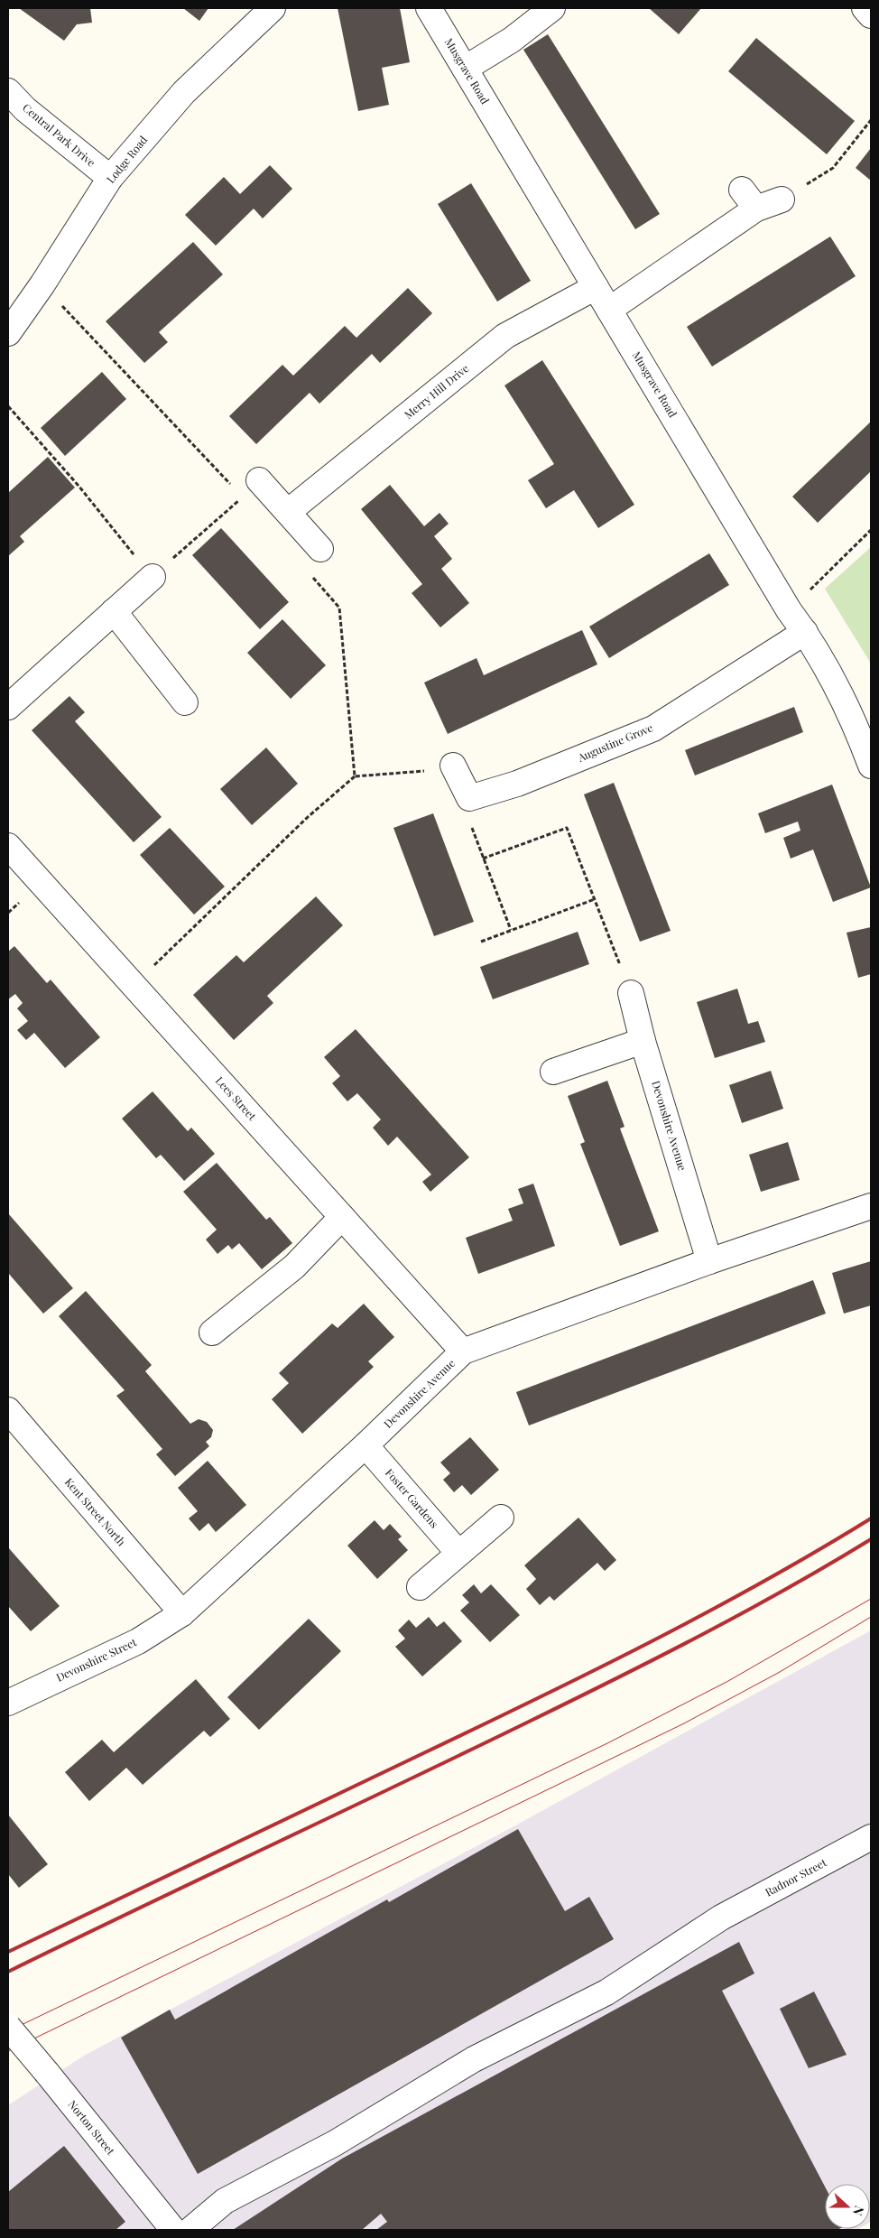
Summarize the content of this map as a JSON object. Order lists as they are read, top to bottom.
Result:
{
  "streets": {
    "street": [
      "Musgrave Road",
      "Central Park Drive",
      "Lodge Road",
      "Merry Hill Drive",
      "Augustine Grove",
      "Lees Street",
      "Devonshire Avenue",
      "Foster Gardens",
      "Kent Street North",
      "Devonshire Street",
      "Radnor Street",
      "Norton Street"
    ]
  },
  "crossings": [
    ["Musgrave Road", "Merry Hill Drive"],
    ["Musgrave Road", "Augustine Grove"],
    ["Central Park Drive", "Lodge Road"],
    ["Lees Street", "Devonshire Avenue"],
    ["Devonshire Avenue", "Foster Gardens"],
    ["Devonshire Avenue", "Kent Street North"],
    ["Devonshire Avenue", "Devonshire Street"],
    ["Kent Street North", "Devonshire Street"]
  ],
  "north": "right"
}
